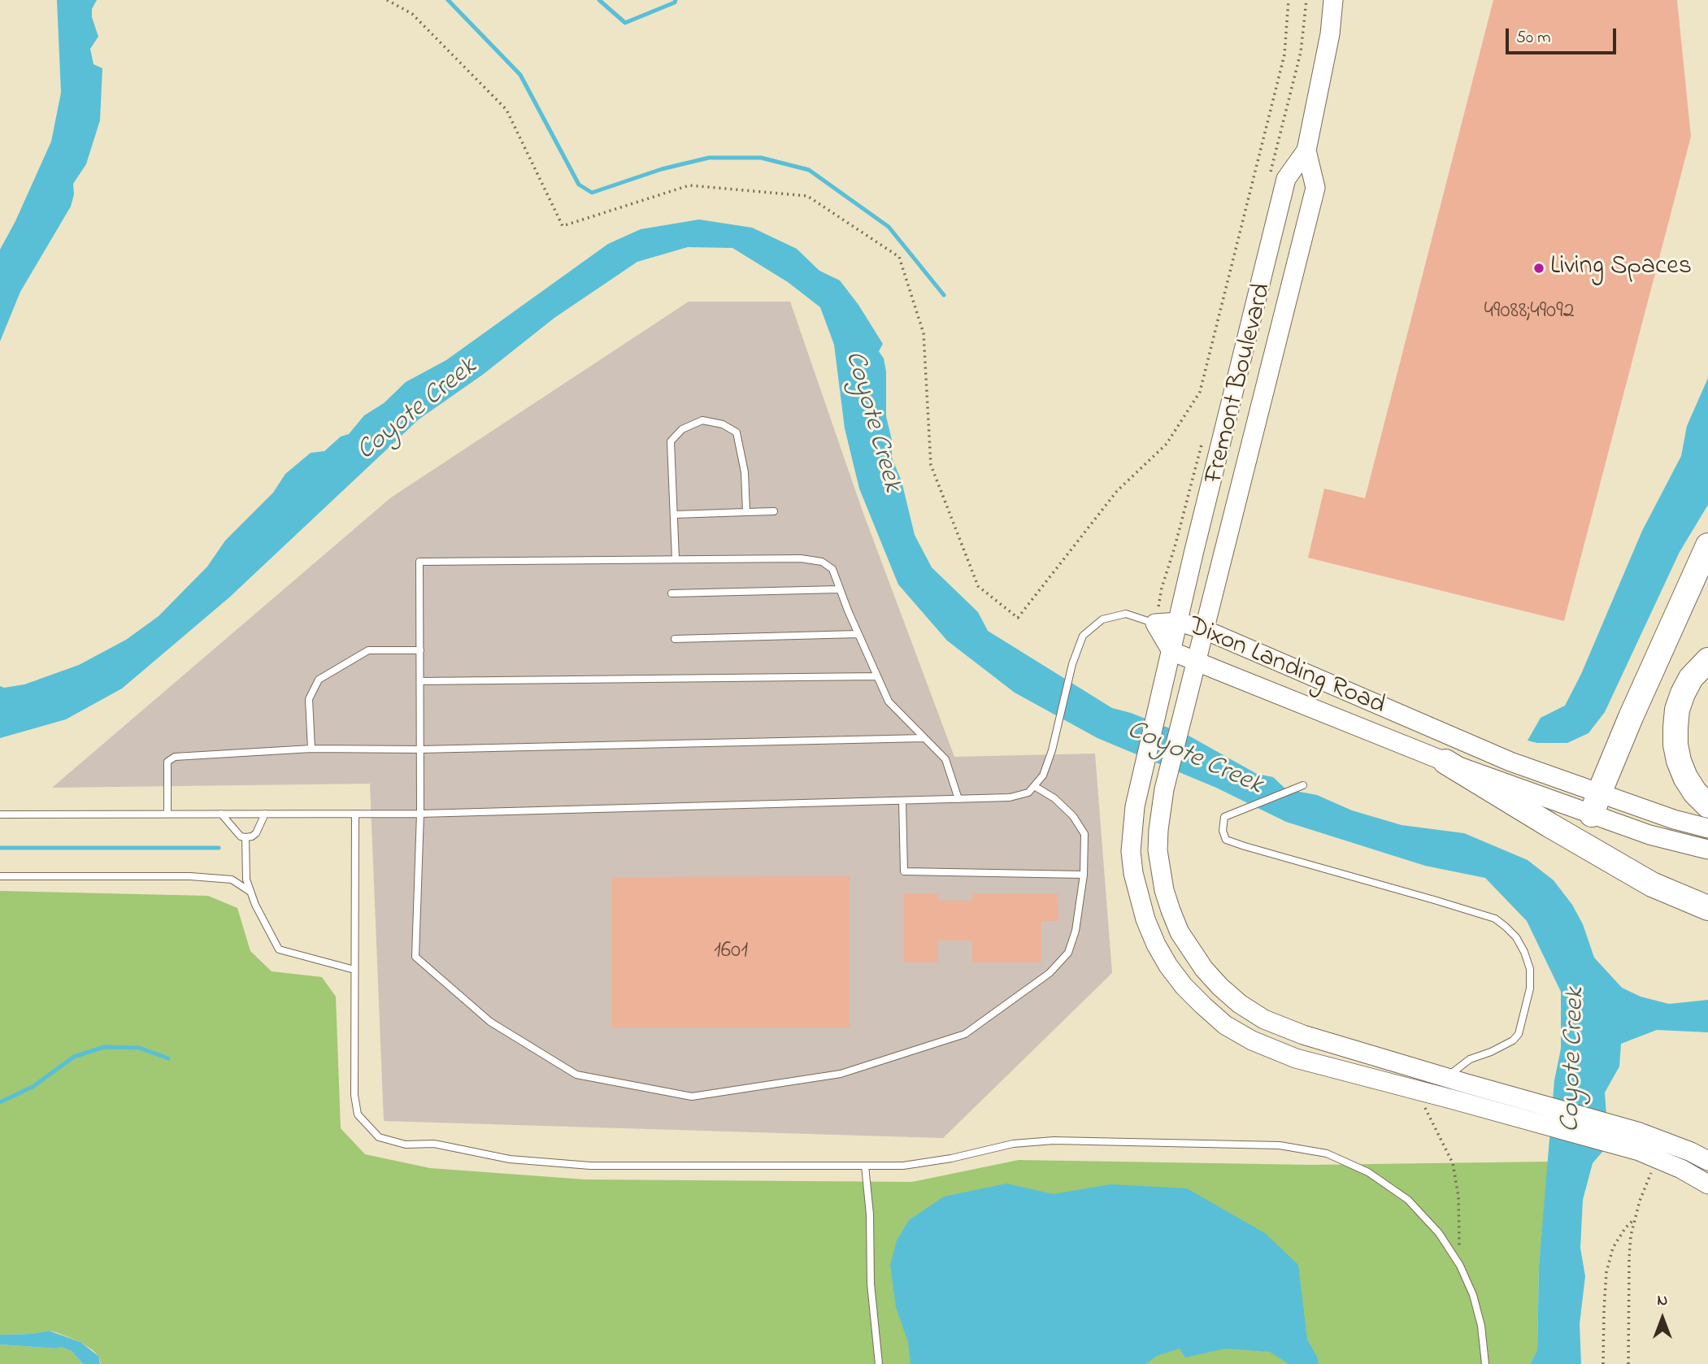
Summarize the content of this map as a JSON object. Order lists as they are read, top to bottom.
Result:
{
  "streets": {
    "main road": ["Fremont Boulevard", "Dixon Landing Road"]
  },
  "crossings": [
    ["Fremont Boulevard", "Dixon Landing Road"]
  ],
  "water": ["Coyote Creek"],
  "places": ["Living Spaces"],
  "house_numbers": ["49088;49092", "1601"],
  "scale_bar": "50 m",
  "north": "top"
}
